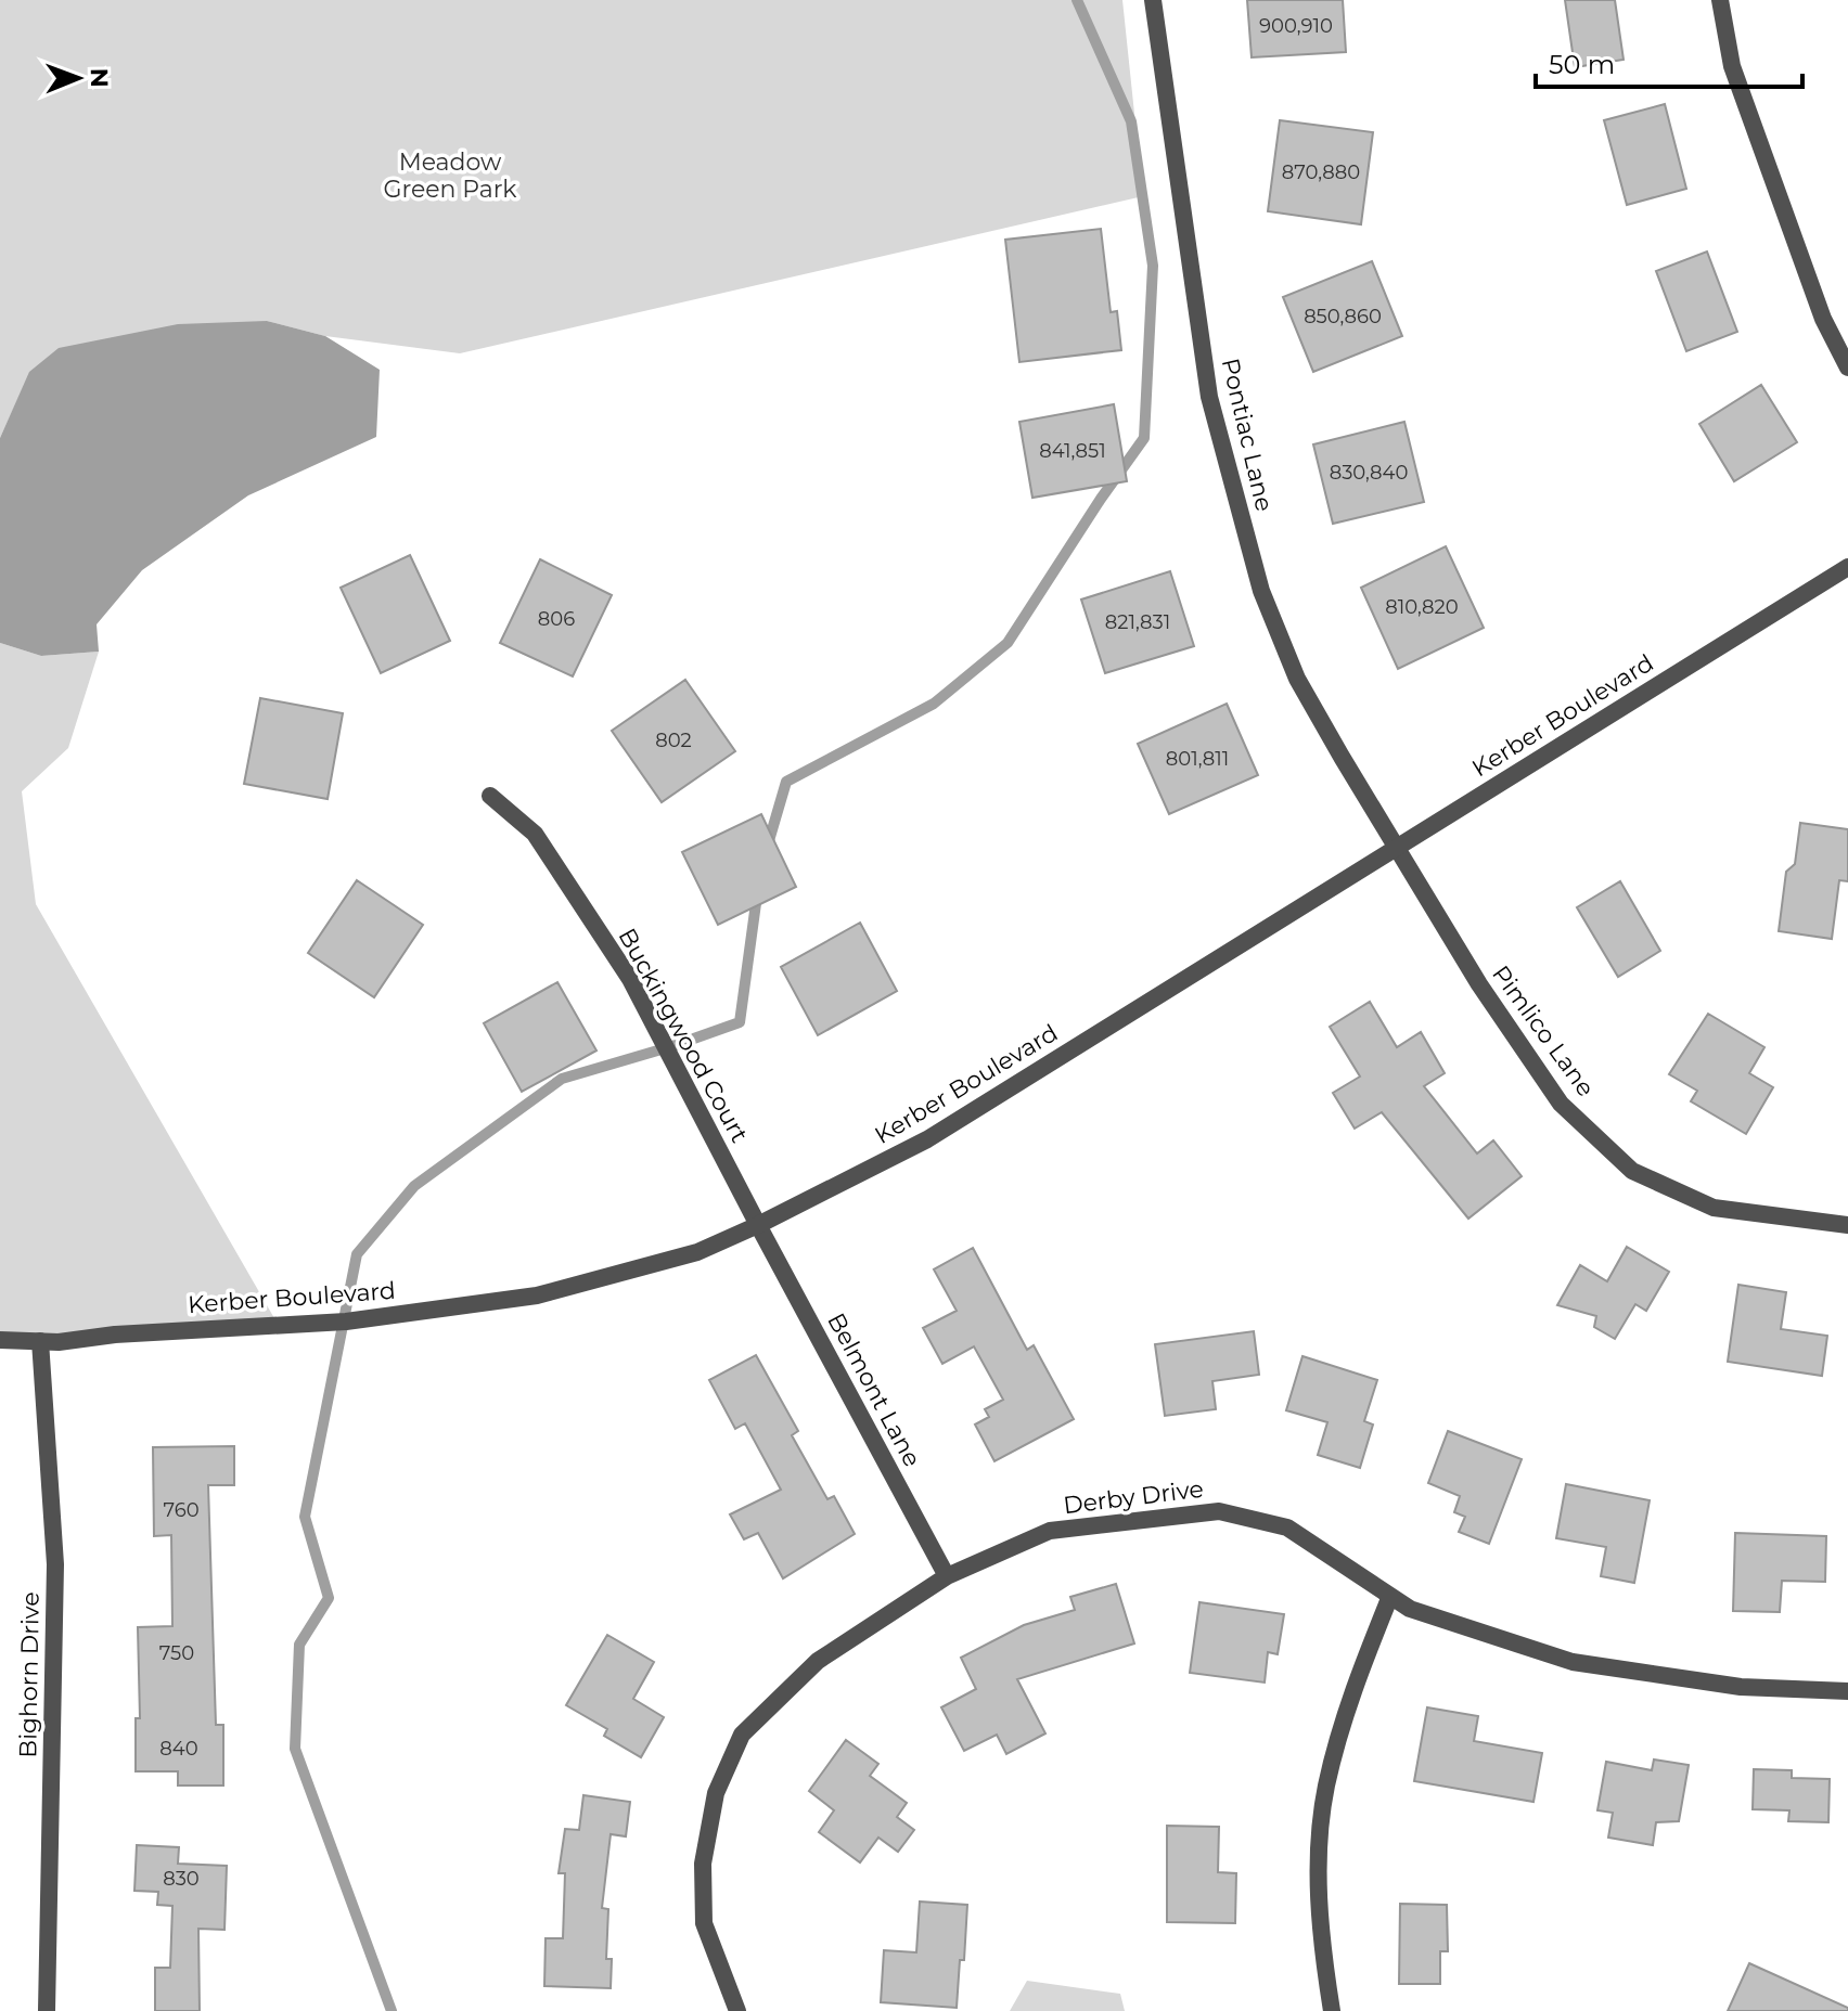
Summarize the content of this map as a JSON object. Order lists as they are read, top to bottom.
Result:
{
  "streets": {
    "street": [
      "Pontiac Lane",
      "Kerber Boulevard",
      "Pimlico Lane",
      "Buckingwood Court",
      "Belmont Lane",
      "Derby Drive",
      "Bighorn Drive"
    ]
  },
  "crossings": [
    ["Pontiac Lane", "Kerber Boulevard"],
    ["Pontiac Lane", "Pimlico Lane"],
    ["Kerber Boulevard", "Pimlico Lane"],
    ["Kerber Boulevard", "Buckingwood Court"],
    ["Kerber Boulevard", "Belmont Lane"],
    ["Kerber Boulevard", "Bighorn Drive"],
    ["Buckingwood Court", "Belmont Lane"],
    ["Belmont Lane", "Derby Drive"]
  ],
  "parks": ["Meadow Green Park"],
  "house_numbers": [
    "900,910",
    "870,880",
    "850,860",
    "841,851",
    "830,840",
    "810,820",
    "806",
    "821,831",
    "802",
    "801,811",
    "760",
    "750",
    "840",
    "830"
  ],
  "scale_bar": "50 m",
  "north": "right"
}
